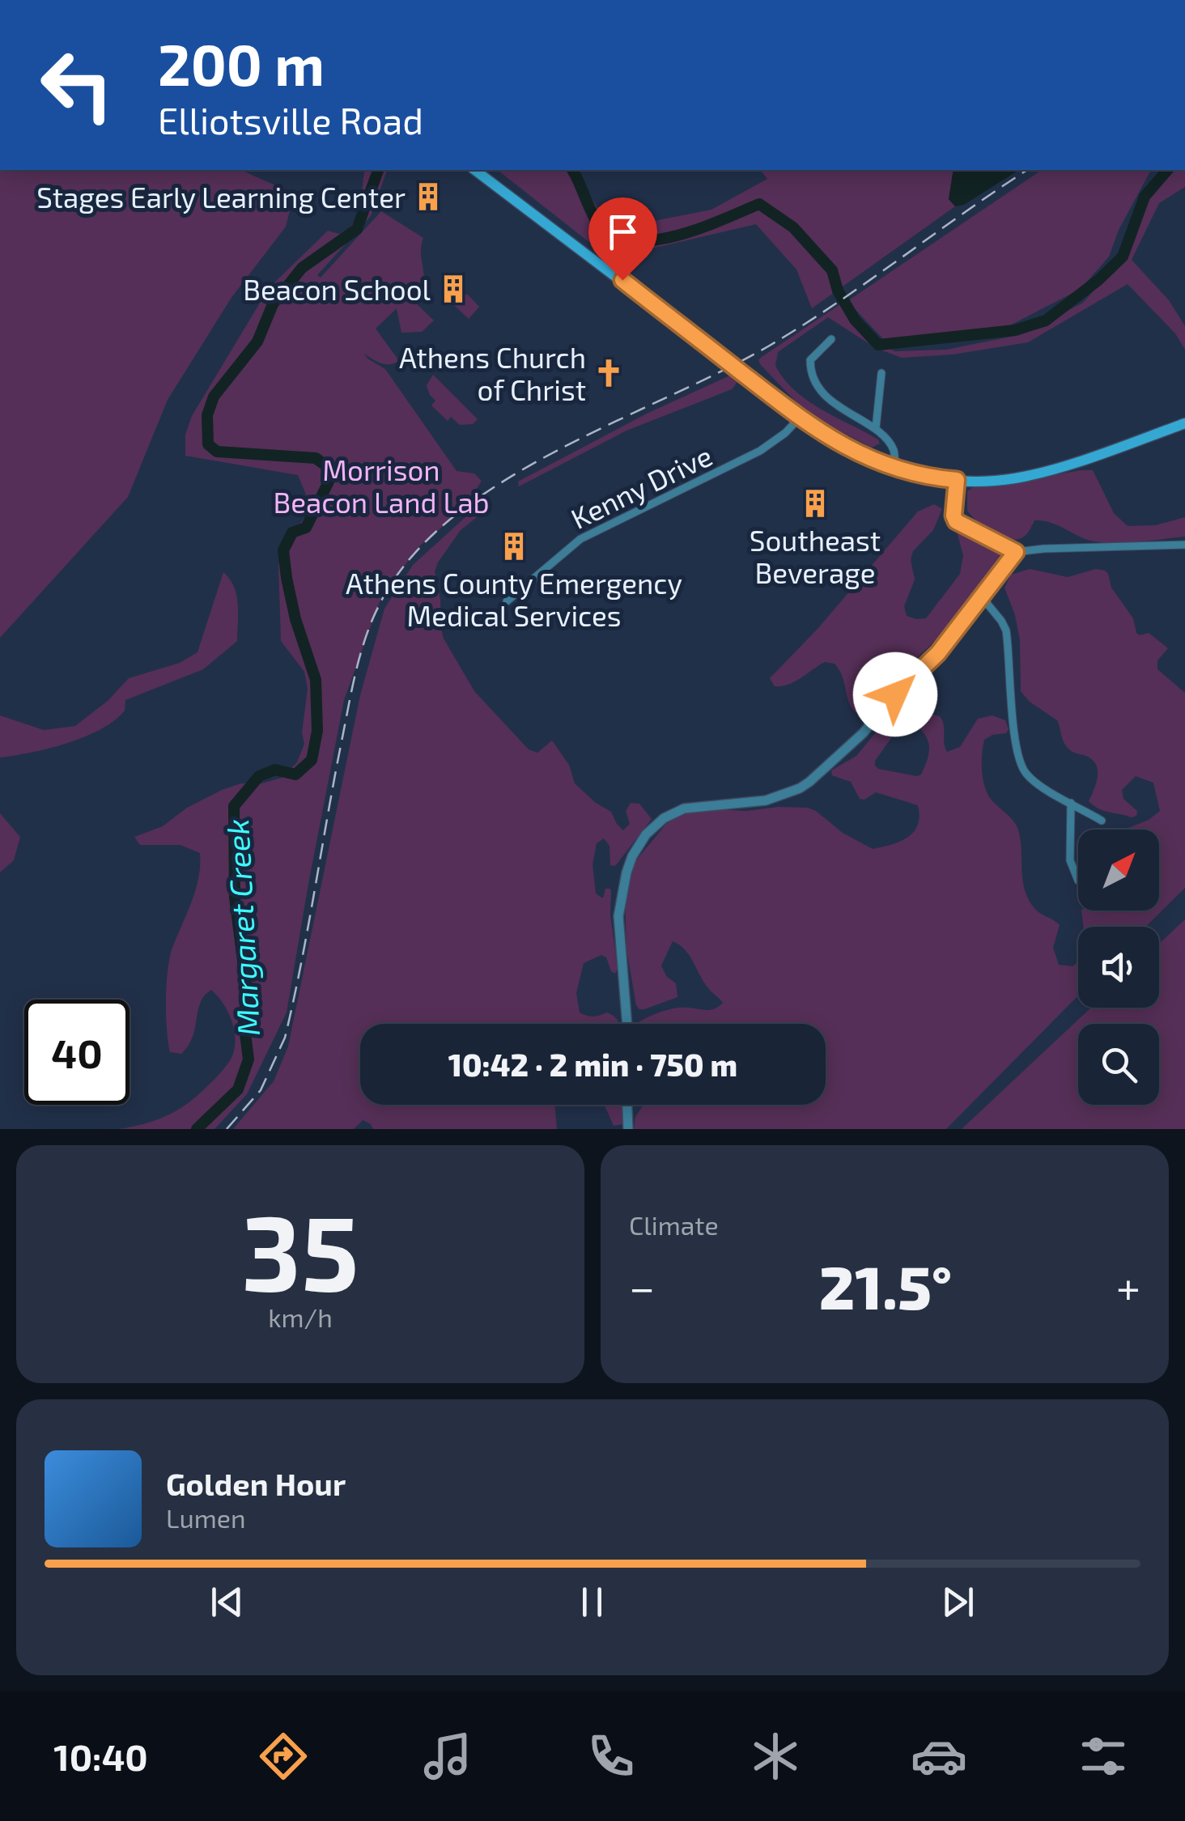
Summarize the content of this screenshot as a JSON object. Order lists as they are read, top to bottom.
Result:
{
  "streets": {
    "street": ["Kenny Drive"]
  },
  "water": ["Margaret Creek"],
  "parks": ["Morrison Beacon Land Lab"],
  "places": {
    "building": [
      "Stages Early Learning Center",
      "Beacon School",
      "Southeast Beverage",
      "Athens County Emergency Medical Services"
    ],
    "church": ["Athens Church of Christ"]
  },
  "north": "top right",
  "page": {
    "turn": ["200 m", "Elliotsville Road"],
    "limit": "40",
    "trip": "10:42 · 2 min · 750 m",
    "tile": [
      ["35", "km/h"],
      "Climate"
    ],
    "heat": ["−", "21.5°", "+"],
    "song": ["Golden Hour", "Lumen"],
    "tabs": "10:40"
  }
}
